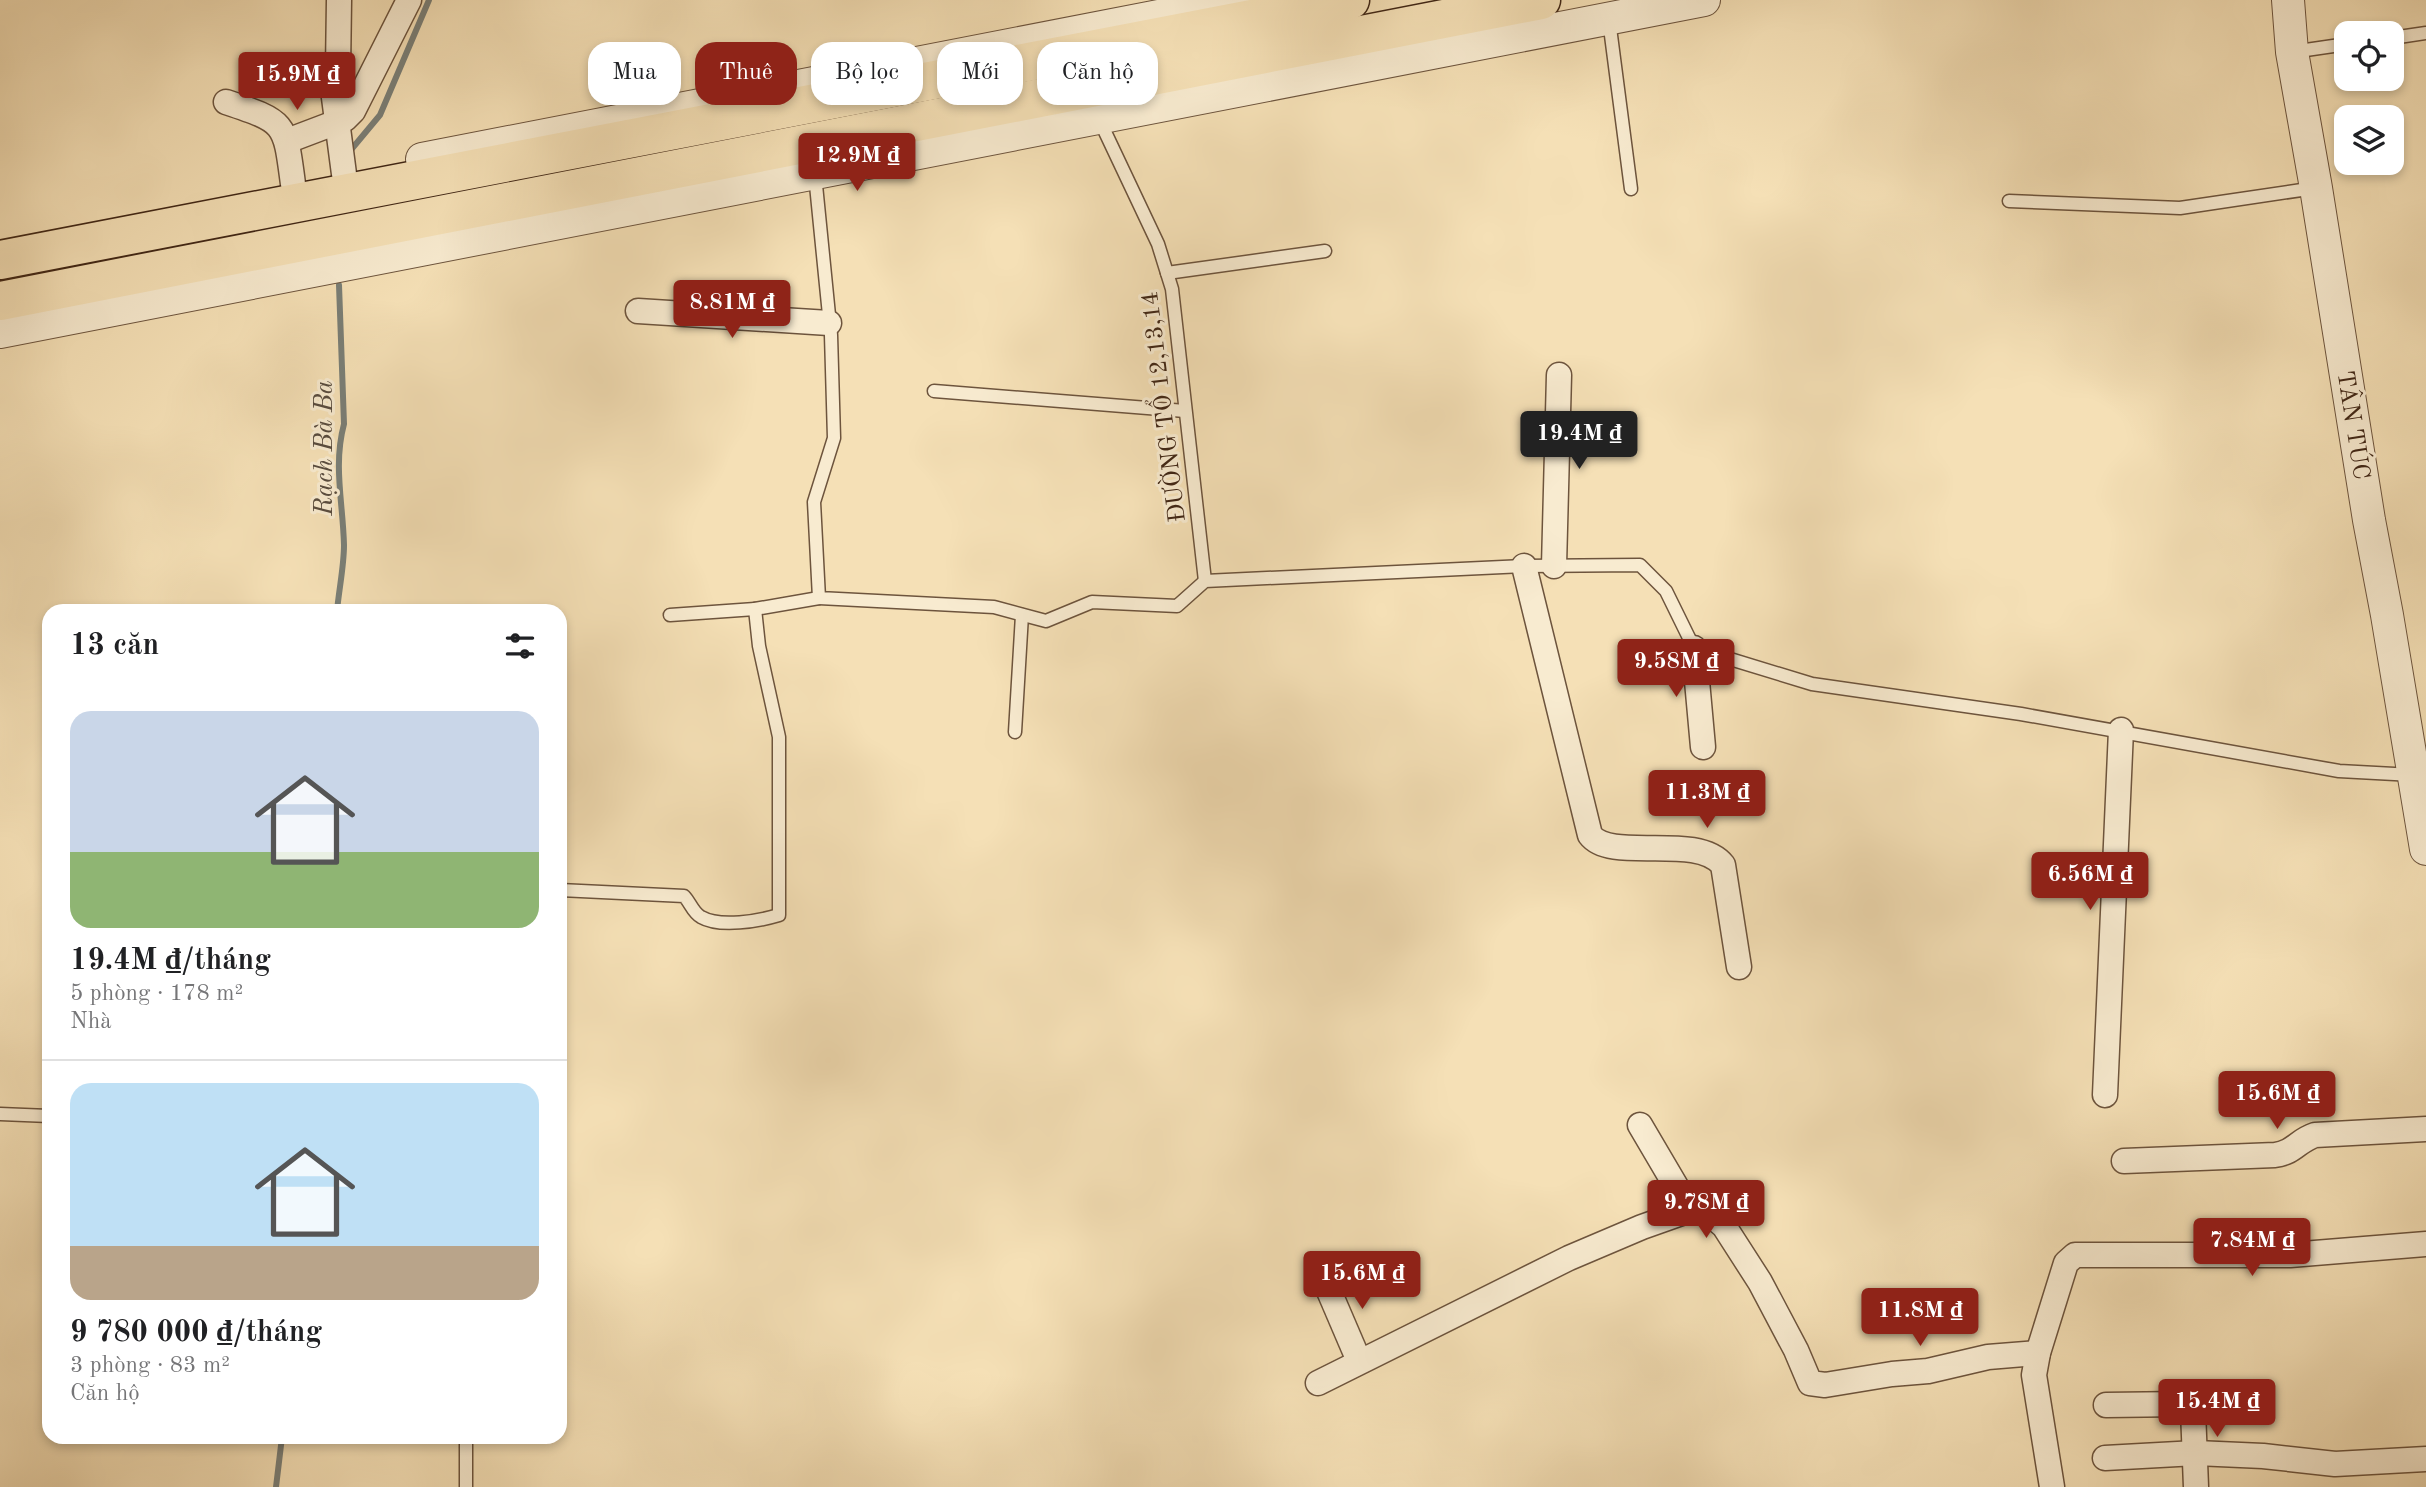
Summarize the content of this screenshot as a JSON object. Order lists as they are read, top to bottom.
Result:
{
  "streets": {
    "street": ["TÂN TÚC"],
    "lane": ["ĐƯỜNG TỔ 12,13,14"]
  },
  "water": ["Rạch Bà Ba"],
  "page": {
    "chip": [
      "Mua",
      "Thuê",
      "Bộ lọc",
      "Mới",
      "Căn hộ"
    ],
    "price": [
      "15.9M ₫",
      "12.9M ₫",
      "8.81M ₫",
      "19.4M ₫",
      "9.58M ₫",
      "11.3M ₫",
      "6.56M ₫",
      "15.6M ₫",
      "9.78M ₫",
      "7.84M ₫",
      "15.6M ₫",
      "11.8M ₫",
      "15.4M ₫"
    ],
    "heading": "13 căn",
    "list": [
      {
        "name": "19.4M ₫/tháng",
        "note": "5 phòng · 178 m² · Nhà"
      },
      {
        "name": "9 780 000 ₫/tháng",
        "note": "3 phòng · 83 m² · Căn hộ"
      }
    ]
  }
}
